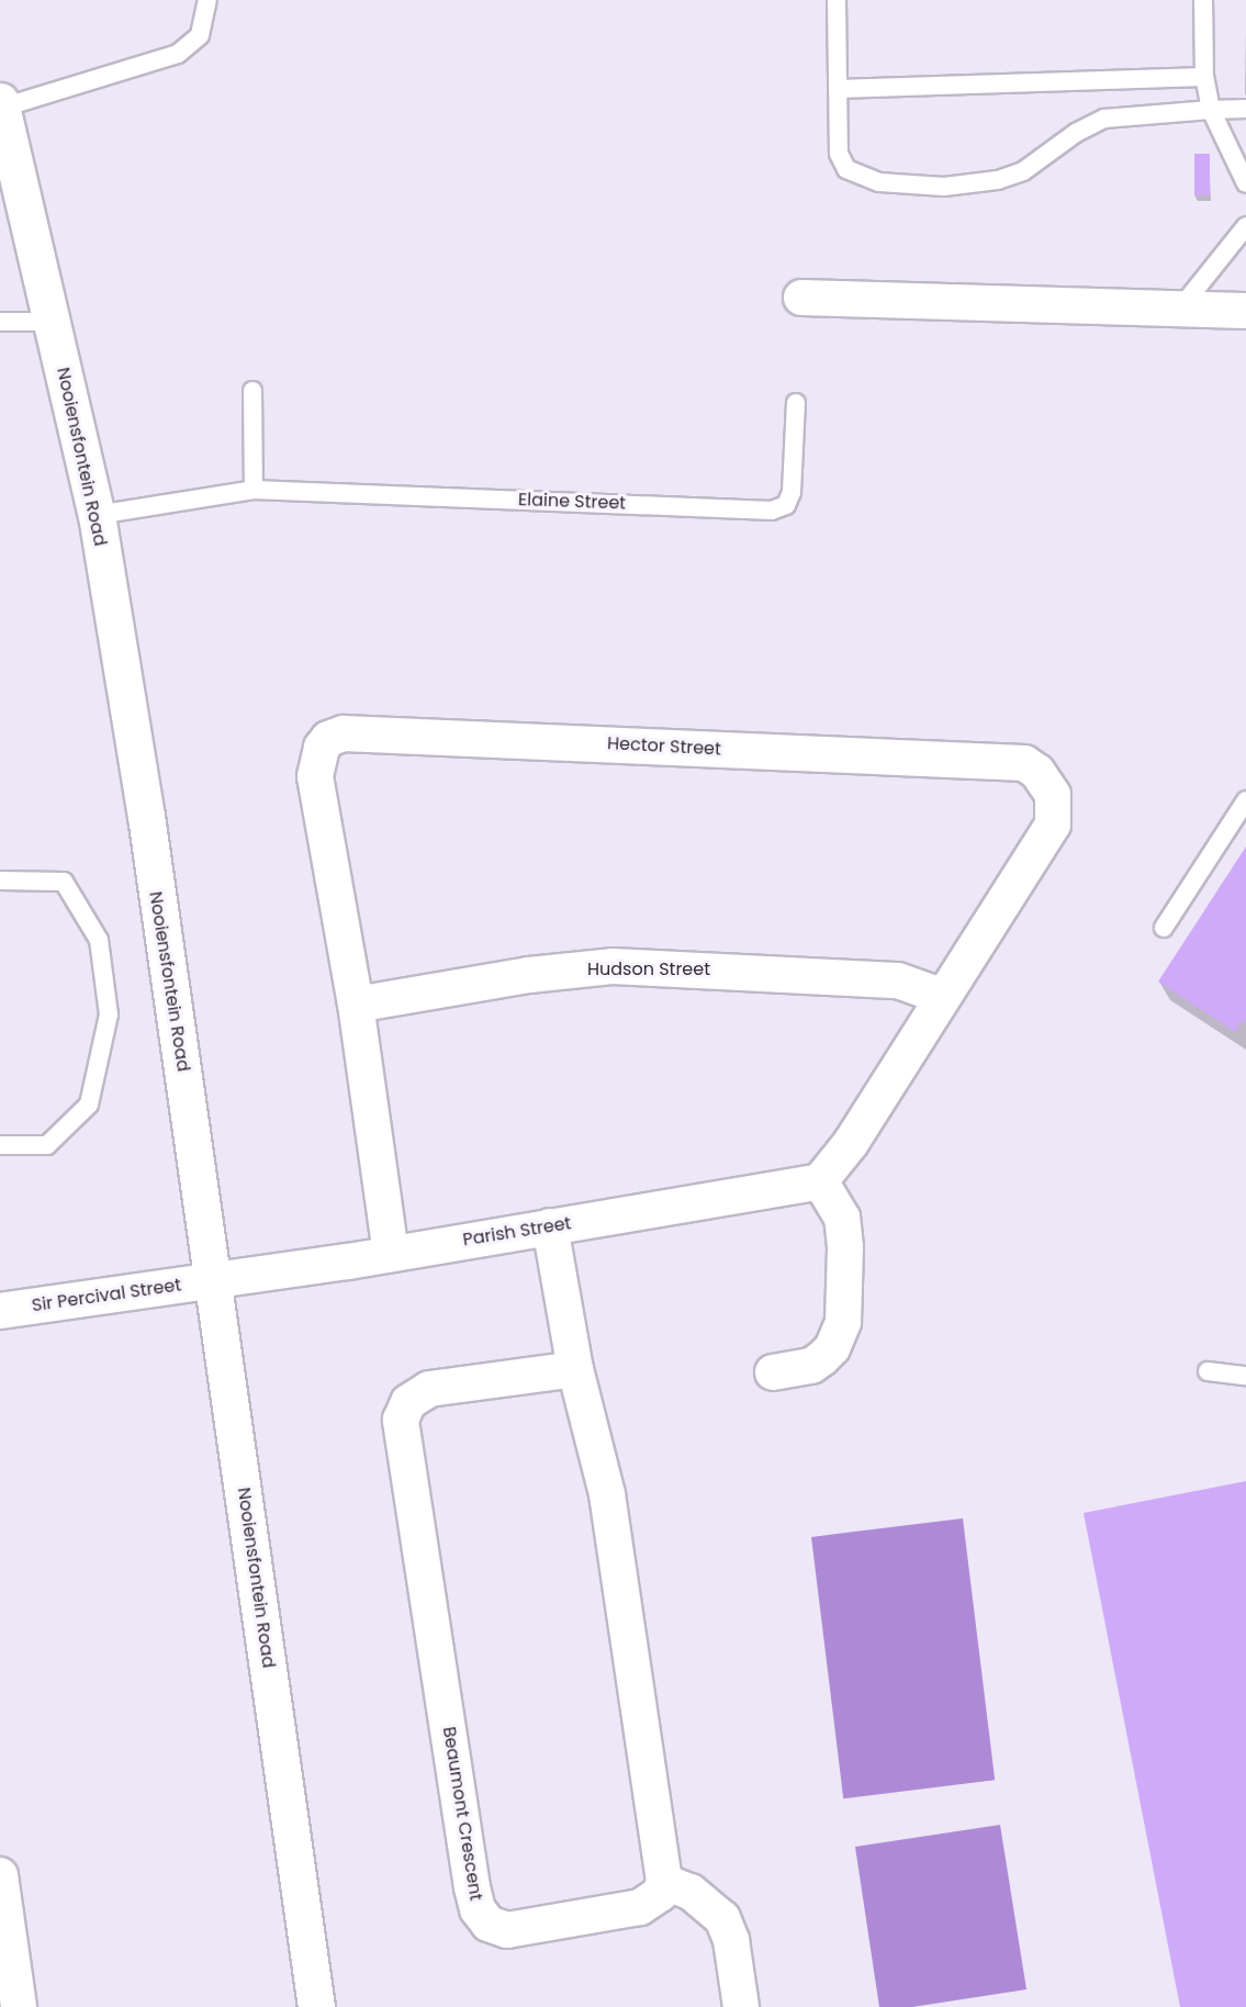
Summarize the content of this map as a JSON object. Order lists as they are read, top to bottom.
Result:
{
  "streets": {
    "street": [
      "Nooiensfontein Road",
      "Hector Street",
      "Hudson Street",
      "Parish Street",
      "Sir Percival Street",
      "Beaumont Crescent"
    ],
    "lane": ["Elaine Street"]
  },
  "crossings": [
    ["Nooiensfontein Road", "Elaine Street"],
    ["Nooiensfontein Road", "Parish Street"],
    ["Nooiensfontein Road", "Sir Percival Street"],
    ["Hector Street", "Hudson Street"],
    ["Hector Street", "Parish Street"],
    ["Parish Street", "Sir Percival Street"]
  ]
}
